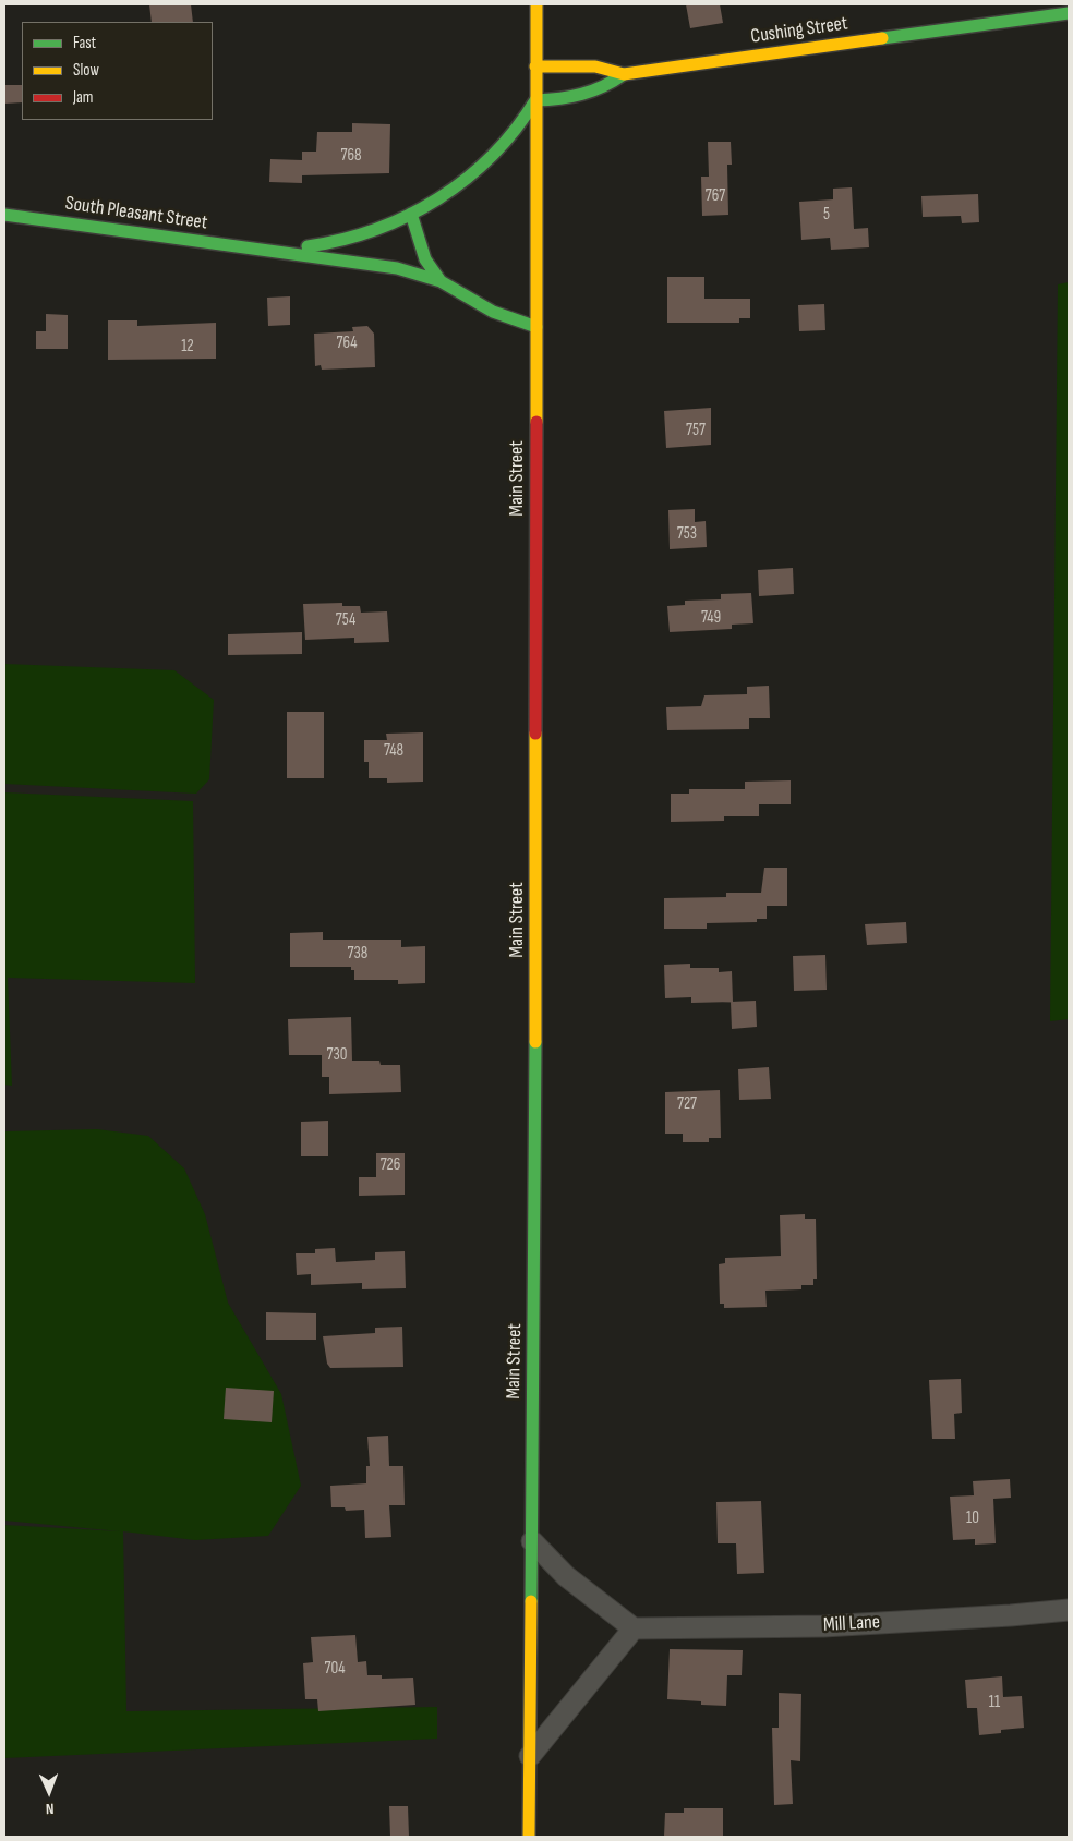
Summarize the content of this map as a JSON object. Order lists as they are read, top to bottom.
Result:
{
  "streets": {
    "main road": ["Cushing Street", "South Pleasant Street", "Main Street"],
    "street": ["Mill Lane"]
  },
  "crossings": [
    ["Cushing Street", "Main Street"],
    ["South Pleasant Street", "Main Street"]
  ],
  "house_numbers": [
    "768",
    "767",
    "5",
    "764",
    "12",
    "757",
    "753",
    "749",
    "754",
    "748",
    "738",
    "730",
    "727",
    "726",
    "10",
    "704",
    "11"
  ],
  "legend": ["Fast", "Slow", "Jam"],
  "north": "bottom"
}
